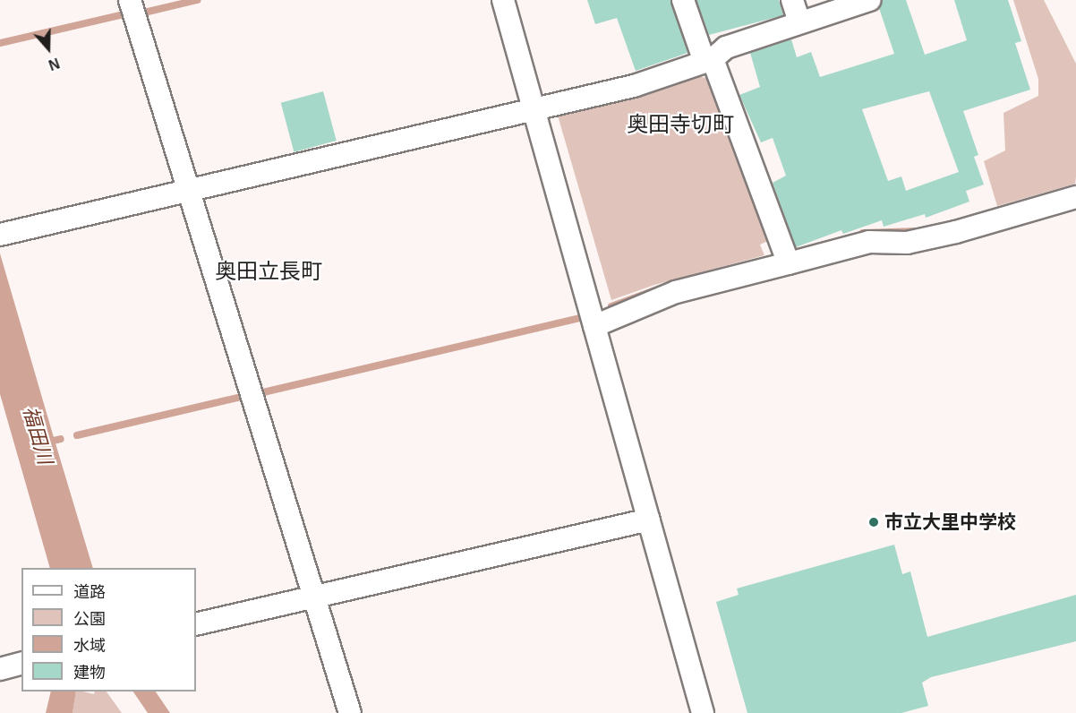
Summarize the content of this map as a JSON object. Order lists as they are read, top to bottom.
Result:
{
  "districts": ["奥田寺切町", "奥田立長町"],
  "water": ["福田川"],
  "places": ["市立大里中学校"],
  "legend": [
    "道路",
    "公園",
    "水域",
    "建物"
  ],
  "north": "bottom"
}
